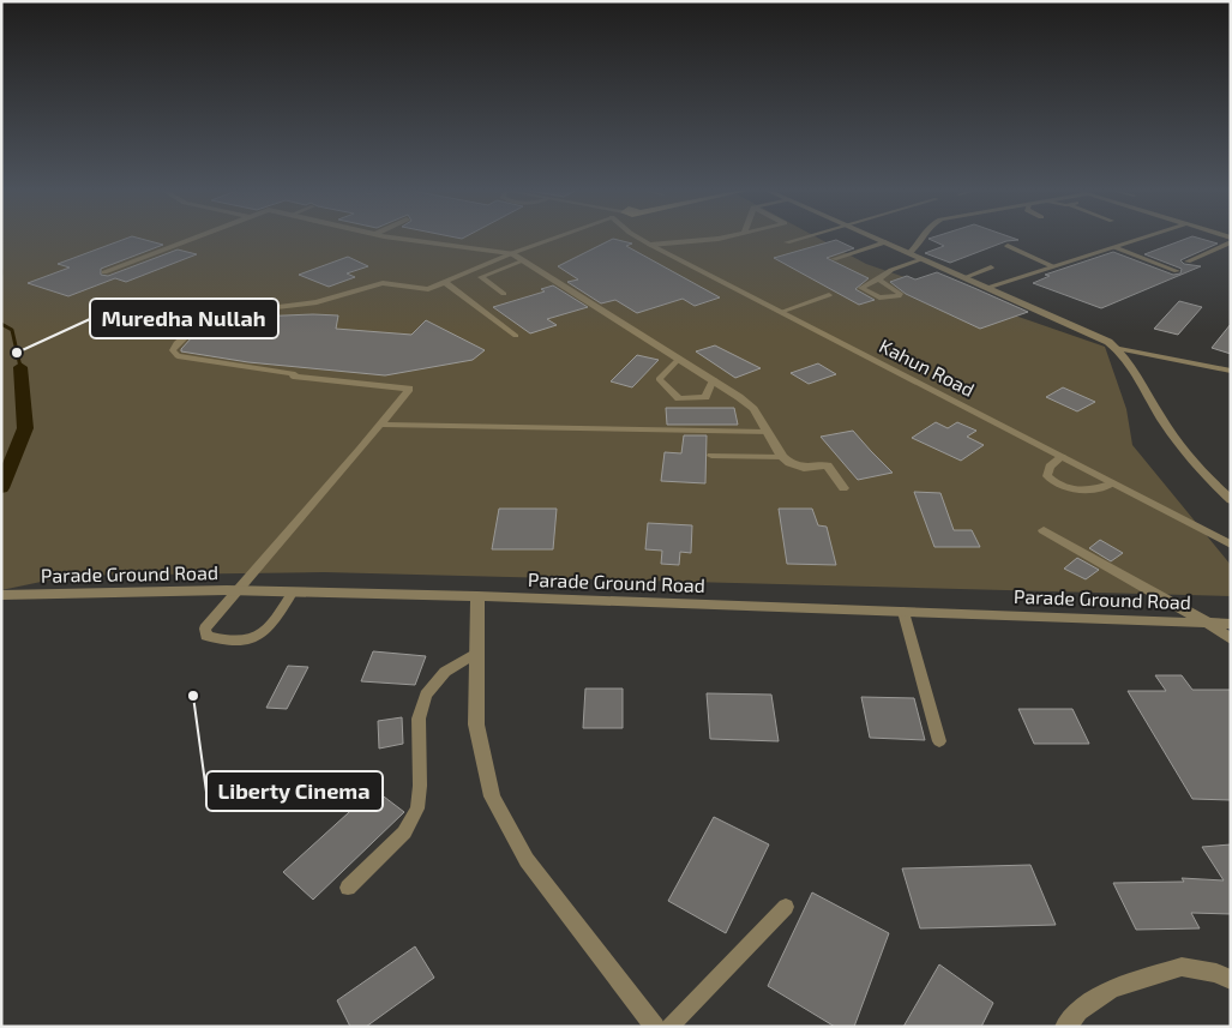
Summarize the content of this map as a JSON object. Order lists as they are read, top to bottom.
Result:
{
  "streets": {
    "street": ["Kahun Road", "Parade Ground Road"]
  },
  "places": ["Muredha Nullah", "Liberty Cinema"]
}
